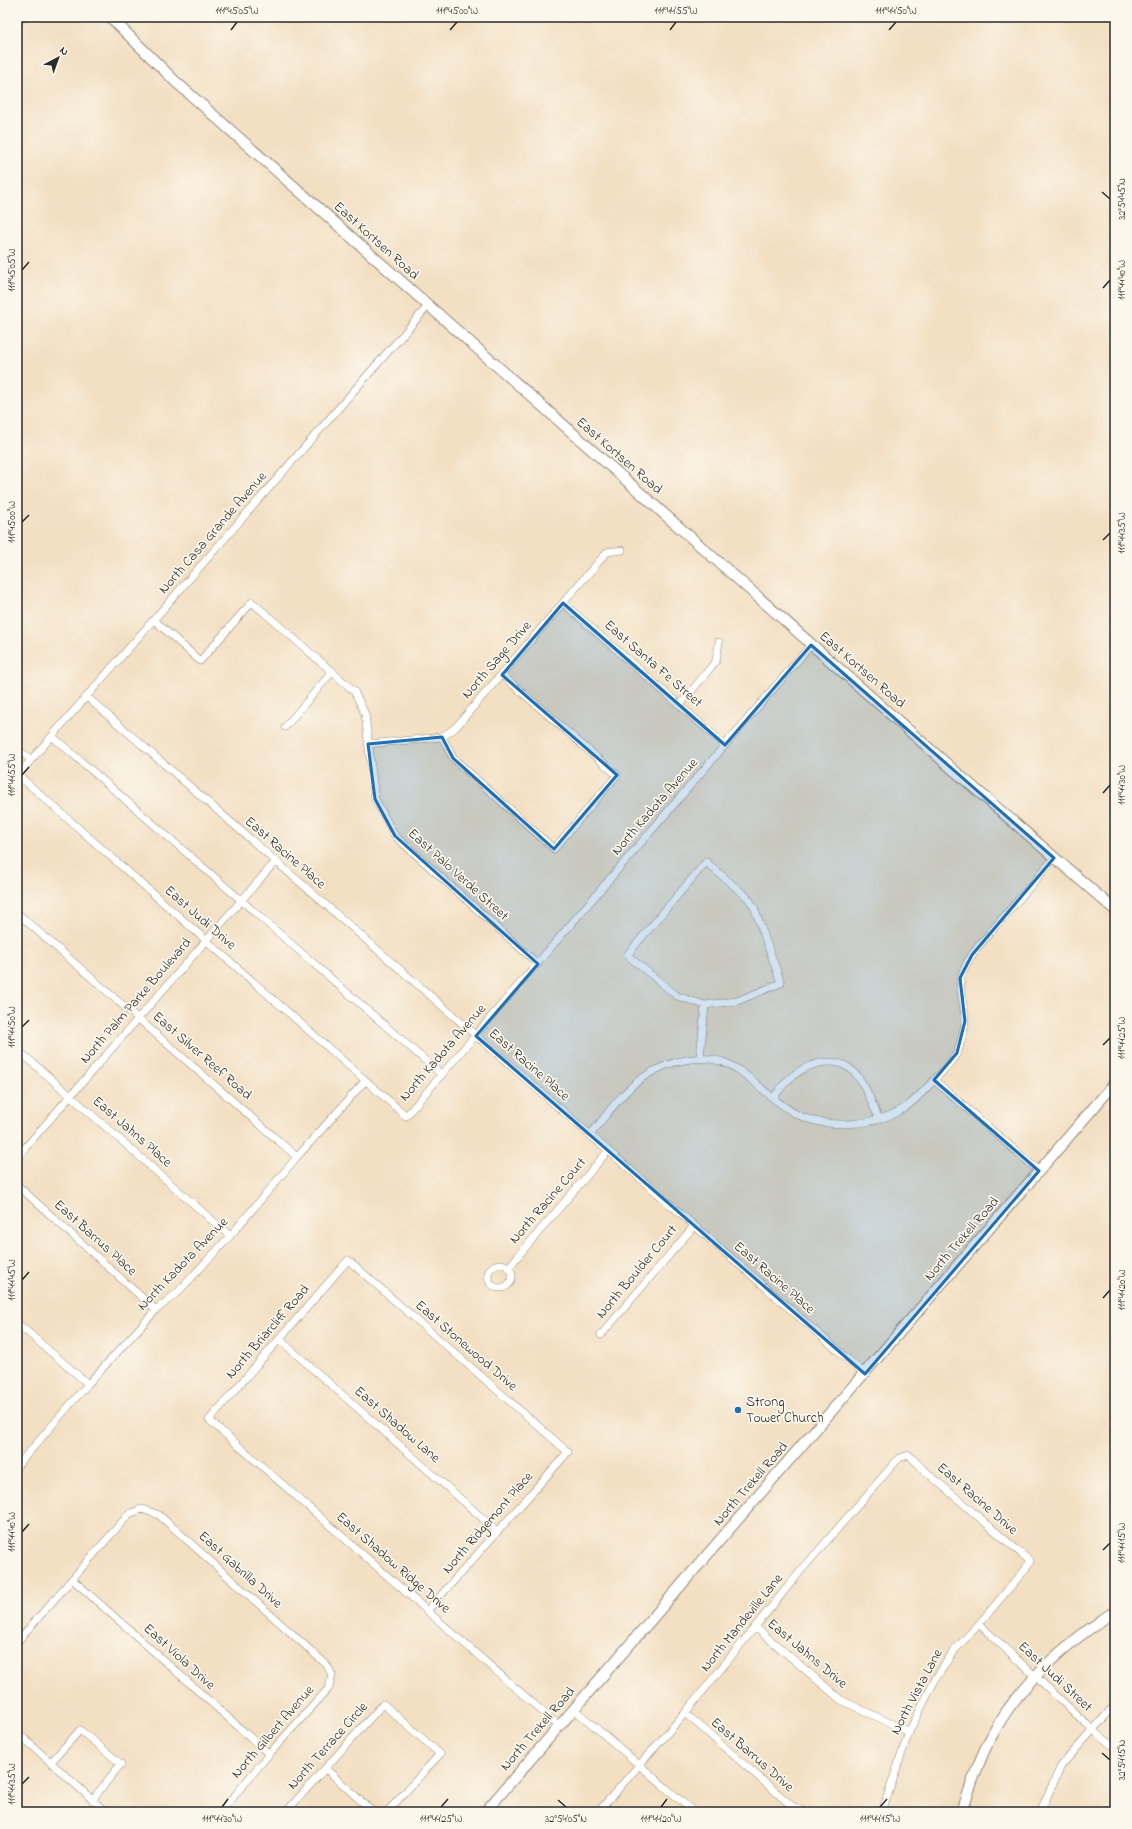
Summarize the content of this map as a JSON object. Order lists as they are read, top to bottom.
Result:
{
  "streets": {
    "street": [
      "East Kortsen Road",
      "North Casa Grande Avenue",
      "North Sage Drive",
      "East Santa Fe Street",
      "North Kadota Avenue",
      "East Racine Place",
      "East Palo Verde Street",
      "East Judi Drive",
      "North Palm Parke Boulevard",
      "East Silver Reef Road",
      "East Jahns Place",
      "North Racine Court",
      "East Barrus Place",
      "North Trekell Road",
      "North Boulder Court",
      "North Briarcliff Road",
      "East Stonewood Drive",
      "East Shadow Lane",
      "East Racine Drive",
      "North Ridgemont Place",
      "East Shadow Ridge Drive",
      "East Gabrilla Drive",
      "North Mandeville Lane",
      "East Jahns Drive",
      "East Viola Drive",
      "East Judi Street",
      "North Vista Lane",
      "North Gilbert Avenue",
      "North Terrace Circle",
      "East Barrus Drive"
    ]
  },
  "crossings": [
    ["East Kortsen Road", "North Casa Grande Avenue"],
    ["East Kortsen Road", "North Kadota Avenue"],
    ["North Casa Grande Avenue", "East Racine Place"],
    ["North Casa Grande Avenue", "East Palo Verde Street"],
    ["North Casa Grande Avenue", "East Judi Drive"],
    ["North Sage Drive", "East Santa Fe Street"],
    ["East Santa Fe Street", "North Kadota Avenue"],
    ["North Kadota Avenue", "East Racine Place"],
    ["North Kadota Avenue", "East Palo Verde Street"],
    ["North Kadota Avenue", "East Judi Drive"],
    ["North Kadota Avenue", "East Silver Reef Road"],
    ["North Kadota Avenue", "East Jahns Place"],
    ["North Kadota Avenue", "East Barrus Place"],
    ["East Racine Place", "North Palm Parke Boulevard"],
    ["East Racine Place", "North Racine Court"],
    ["East Racine Place", "North Trekell Road"],
    ["East Racine Place", "North Boulder Court"],
    ["East Judi Drive", "North Palm Parke Boulevard"],
    ["North Palm Parke Boulevard", "East Silver Reef Road"],
    ["North Palm Parke Boulevard", "East Jahns Place"],
    ["North Trekell Road", "East Shadow Ridge Drive"],
    ["North Briarcliff Road", "East Stonewood Drive"],
    ["North Briarcliff Road", "East Shadow Lane"],
    ["North Briarcliff Road", "East Shadow Ridge Drive"],
    ["East Stonewood Drive", "North Ridgemont Place"],
    ["East Shadow Lane", "North Ridgemont Place"],
    ["East Racine Drive", "North Mandeville Lane"],
    ["East Racine Drive", "North Vista Lane"],
    ["North Ridgemont Place", "East Shadow Ridge Drive"],
    ["East Gabrilla Drive", "East Viola Drive"],
    ["East Gabrilla Drive", "North Gilbert Avenue"],
    ["North Mandeville Lane", "East Jahns Drive"],
    ["North Mandeville Lane", "East Barrus Drive"],
    ["East Jahns Drive", "North Vista Lane"],
    ["East Viola Drive", "North Gilbert Avenue"],
    ["East Judi Street", "North Vista Lane"]
  ],
  "places": ["Strong Tower Church"],
  "north": "top right",
  "coordinates": [
    "111°45'05\"W",
    "111°45'00\"W",
    "111°44'55\"W",
    "111°44'50\"W",
    "32°54'45\"N",
    "111°44'40\"W",
    "111°44'35\"W",
    "111°44'30\"W",
    "111°44'25\"W",
    "111°44'45\"W",
    "111°44'20\"W",
    "111°44'15\"W",
    "32°54'15\"N",
    "32°54'05\"N"
  ]
}
